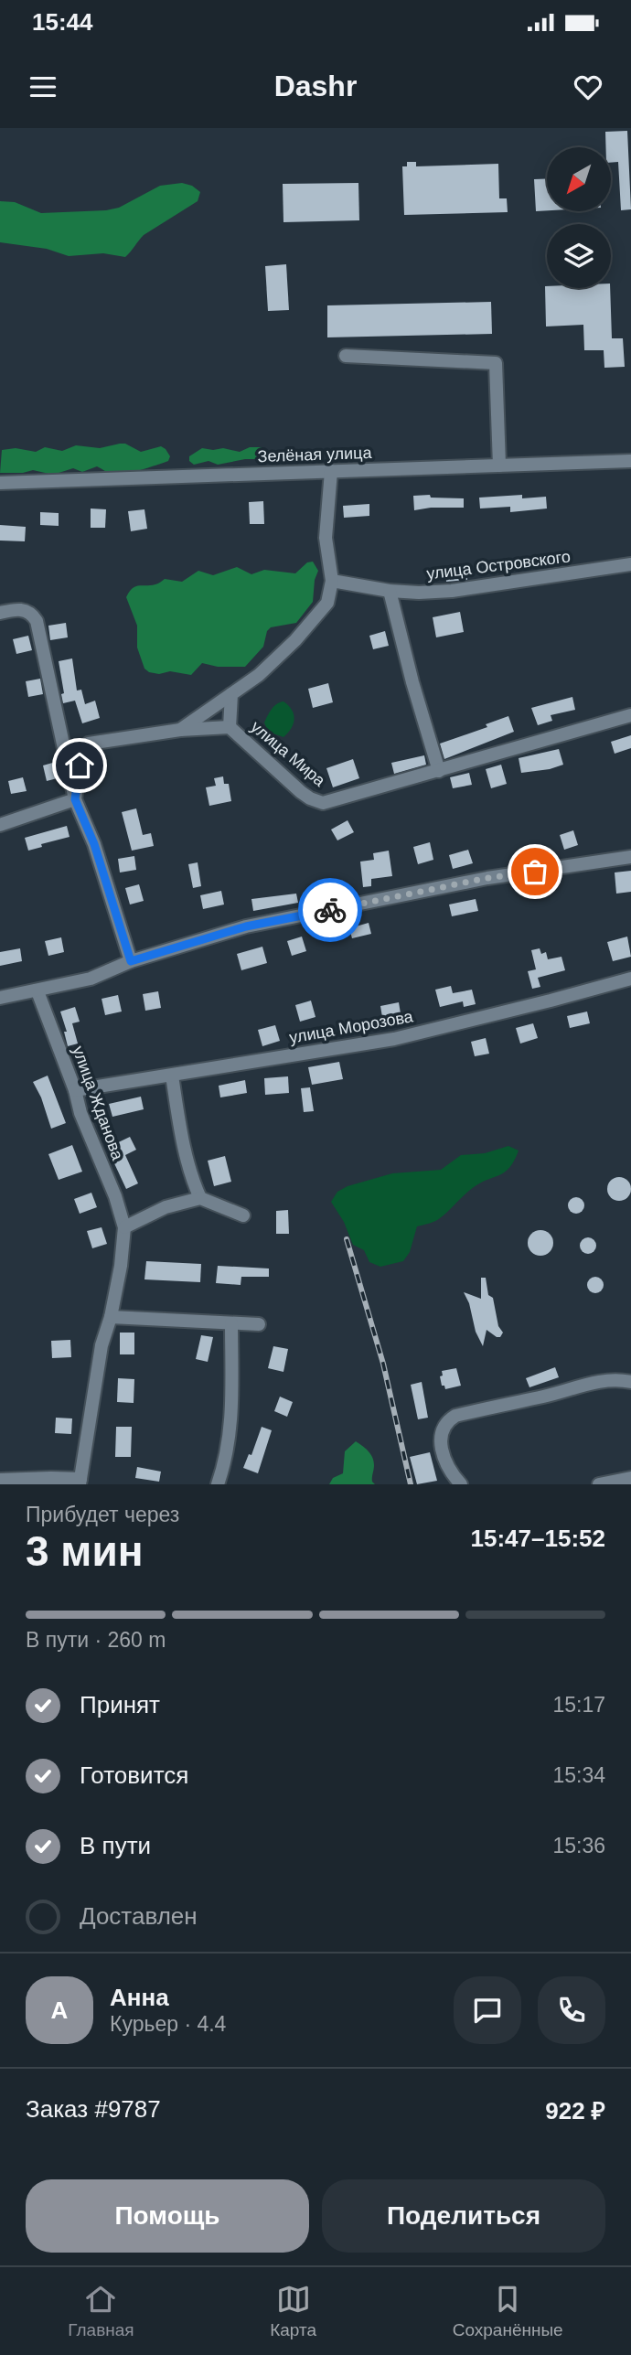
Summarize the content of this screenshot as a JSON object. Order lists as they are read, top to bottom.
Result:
{
  "streets": {
    "street": [
      "Зелёная улица",
      "улица Островского",
      "улица Мира",
      "улица Морозова",
      "улица Жданова"
    ]
  },
  "crossings": [
    ["улица Морозова", "улица Жданова"]
  ],
  "north": "bottom left",
  "page": {
    "status": "15:44",
    "header": "Dashr",
    "heading": ["3 мин", "Прибудет через", "15:47–15:52"],
    "panel": [
      "Анна",
      "Курьер · 4.4",
      "Заказ #9787",
      "922 ₽"
    ],
    "bar": "В пути · 260 m",
    "list": [
      ["Принят", "15:17"],
      ["Готовится", "15:34"],
      ["В пути", "15:36"],
      "Доставлен"
    ],
    "round": "А",
    "buttons": ["Помощь", "Поделиться"],
    "tabs": ["Главная", "Карта", "Сохранённые"]
  }
}
